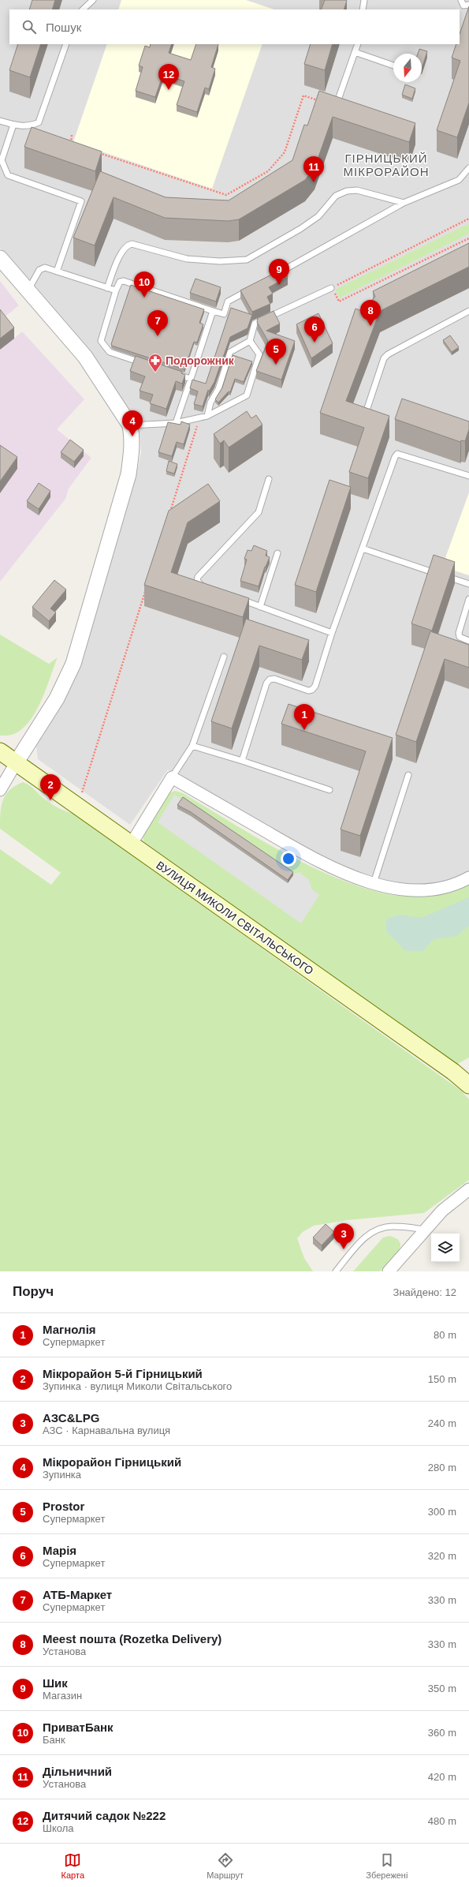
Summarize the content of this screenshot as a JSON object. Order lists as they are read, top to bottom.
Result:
{
  "streets": {
    "main road": ["ВУЛИЦЯ МИКОЛИ СВІТАЛЬСЬКОГО"]
  },
  "districts": ["ГІРНИЦЬКИЙ МІКРОРАЙОН"],
  "places": {
    "pharmacy": ["Подорожник"]
  },
  "north": "bottom",
  "page": {
    "search": "Пошук",
    "pins": [
      "12",
      "11",
      "9",
      "10",
      "8",
      "7",
      "6",
      "5",
      "4",
      "1",
      "2",
      "3"
    ],
    "heading": ["Поруч", "Знайдено: 12"],
    "list": [
      {
        "mark": "1",
        "name": "Магнолія",
        "note": "Супермаркет",
        "value": "80 m"
      },
      {
        "mark": "2",
        "name": "Мiкрорайон 5-й Гiрницький",
        "note": "Зупинка · вулиця Миколи Світальського",
        "value": "150 m"
      },
      {
        "mark": "3",
        "name": "АЗС&LPG",
        "note": "АЗС · Карнавальна вулиця",
        "value": "240 m"
      },
      {
        "mark": "4",
        "name": "Мiкрорайон Гiрницький",
        "note": "Зупинка",
        "value": "280 m"
      },
      {
        "mark": "5",
        "name": "Prostor",
        "note": "Супермаркет",
        "value": "300 m"
      },
      {
        "mark": "6",
        "name": "Марія",
        "note": "Супермаркет",
        "value": "320 m"
      },
      {
        "mark": "7",
        "name": "АТБ-Маркет",
        "note": "Супермаркет",
        "value": "330 m"
      },
      {
        "mark": "8",
        "name": "Meest пошта (Rozetka Delivery)",
        "note": "Установа",
        "value": "330 m"
      },
      {
        "mark": "9",
        "name": "Шик",
        "note": "Магазин",
        "value": "350 m"
      },
      {
        "mark": "10",
        "name": "ПриватБанк",
        "note": "Банк",
        "value": "360 m"
      },
      {
        "mark": "11",
        "name": "Дільничний",
        "note": "Установа",
        "value": "420 m"
      },
      {
        "mark": "12",
        "name": "Дитячий садок №222",
        "note": "Школа",
        "value": "480 m"
      }
    ],
    "nav": ["Карта", "Маршрут", "Збережені"]
  }
}
